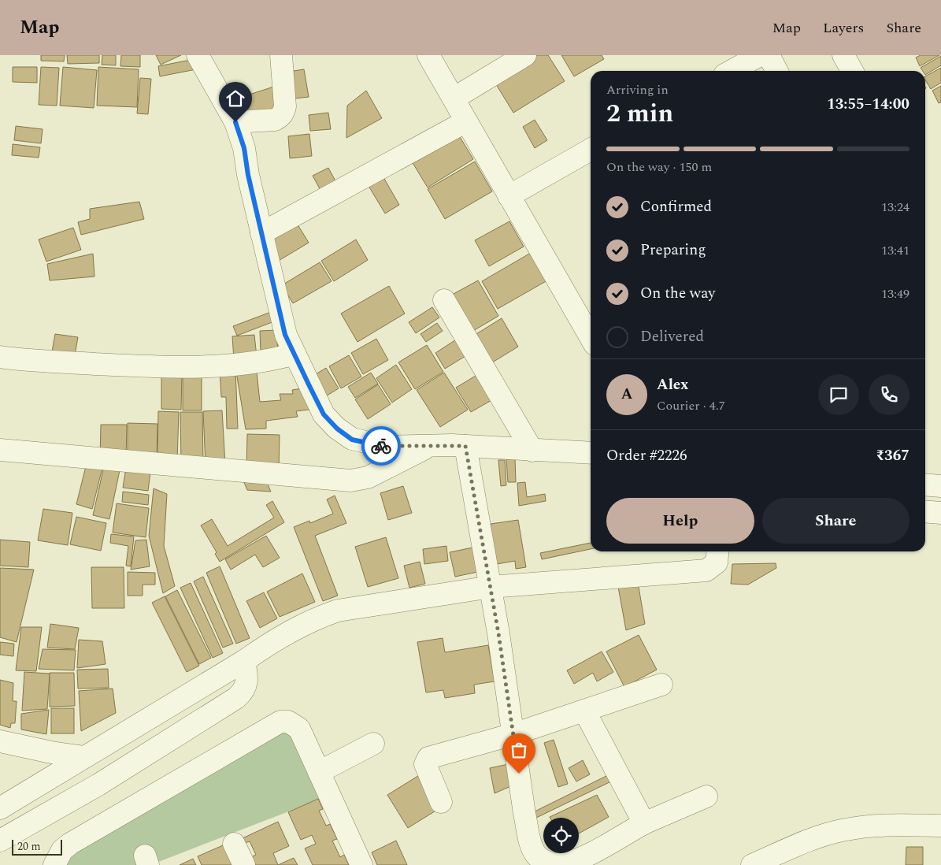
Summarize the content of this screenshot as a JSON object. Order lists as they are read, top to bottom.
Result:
{
  "scale_bar": "20 m",
  "page": {
    "header": "Map",
    "nav": ["Map", "Layers", "Share"],
    "heading": ["2 min", "Arriving in", "13:55–14:00"],
    "panel": [
      "Alex",
      "Courier · 4.7",
      "Order #2226",
      "₹367"
    ],
    "bar": "On the way · 150 m",
    "list": [
      ["Confirmed", "13:24"],
      ["Preparing", "13:41"],
      ["On the way", "13:49"],
      "Delivered"
    ],
    "round": "A",
    "buttons": ["Help", "Share"],
    "scale": "20 m"
  }
}
